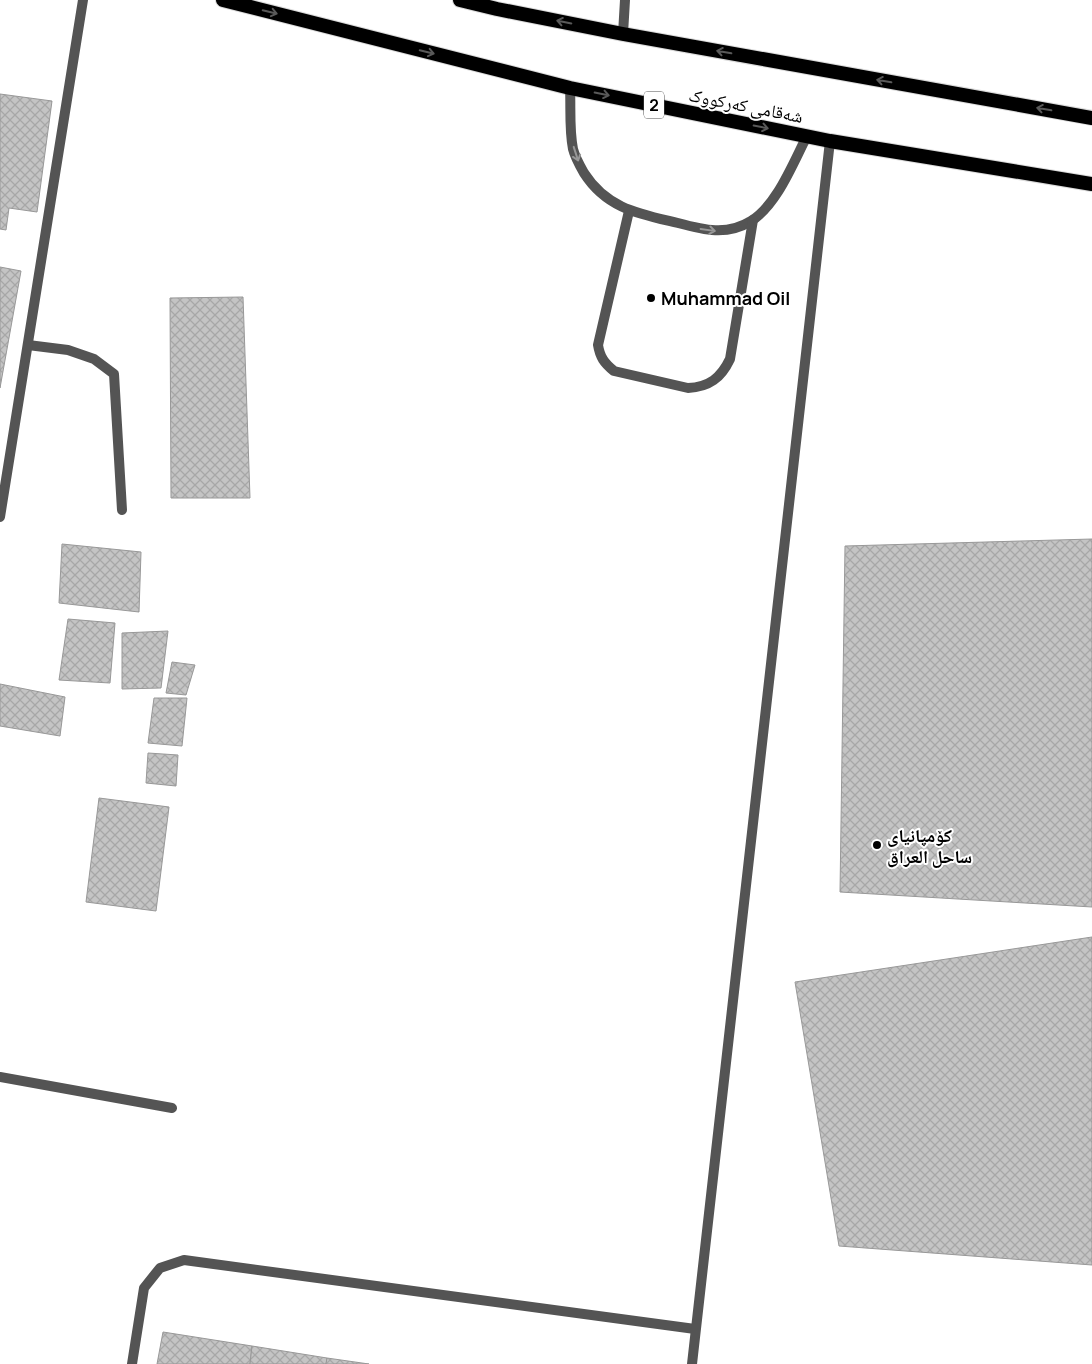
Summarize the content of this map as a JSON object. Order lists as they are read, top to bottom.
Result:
{
  "streets": {
    "highway": ["2", "شەقامی کەرکووک"]
  },
  "places": ["Muhammad Oil", "کۆمپانیای ساحل العراق"]
}
